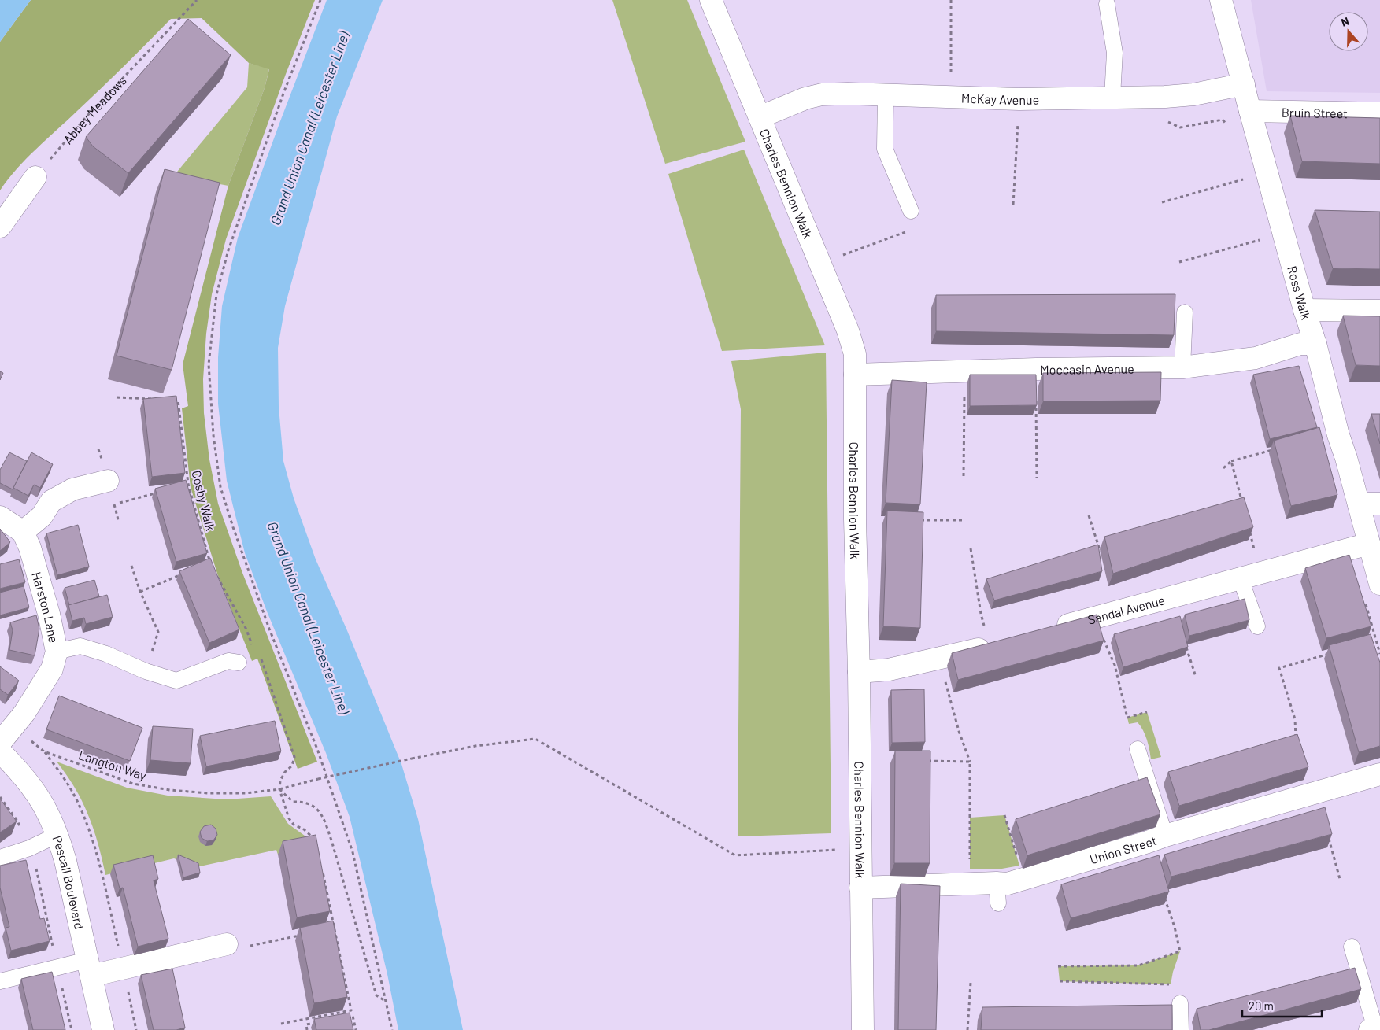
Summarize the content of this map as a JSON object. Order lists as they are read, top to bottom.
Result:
{
  "streets": {
    "street": [
      "McKay Avenue",
      "Bruin Street",
      "Charles Bennion Walk",
      "Ross Walk",
      "Moccasin Avenue",
      "Harston Lane",
      "Sandal Avenue",
      "Union Street",
      "Pescall Boulevard"
    ],
    "path": ["Abbey Meadows", "Cosby Walk", "Langton Way"]
  },
  "crossings": [
    ["McKay Avenue", "Charles Bennion Walk"],
    ["McKay Avenue", "Ross Walk"],
    ["Bruin Street", "Ross Walk"],
    ["Charles Bennion Walk", "Moccasin Avenue"],
    ["Charles Bennion Walk", "Langton Way"],
    ["Charles Bennion Walk", "Union Street"],
    ["Ross Walk", "Moccasin Avenue"],
    ["Ross Walk", "Sandal Avenue"],
    ["Harston Lane", "Langton Way"]
  ],
  "water": ["Grand Union Canal (Leicester Line)"],
  "scale_bar": "20 m",
  "north": "top"
}
